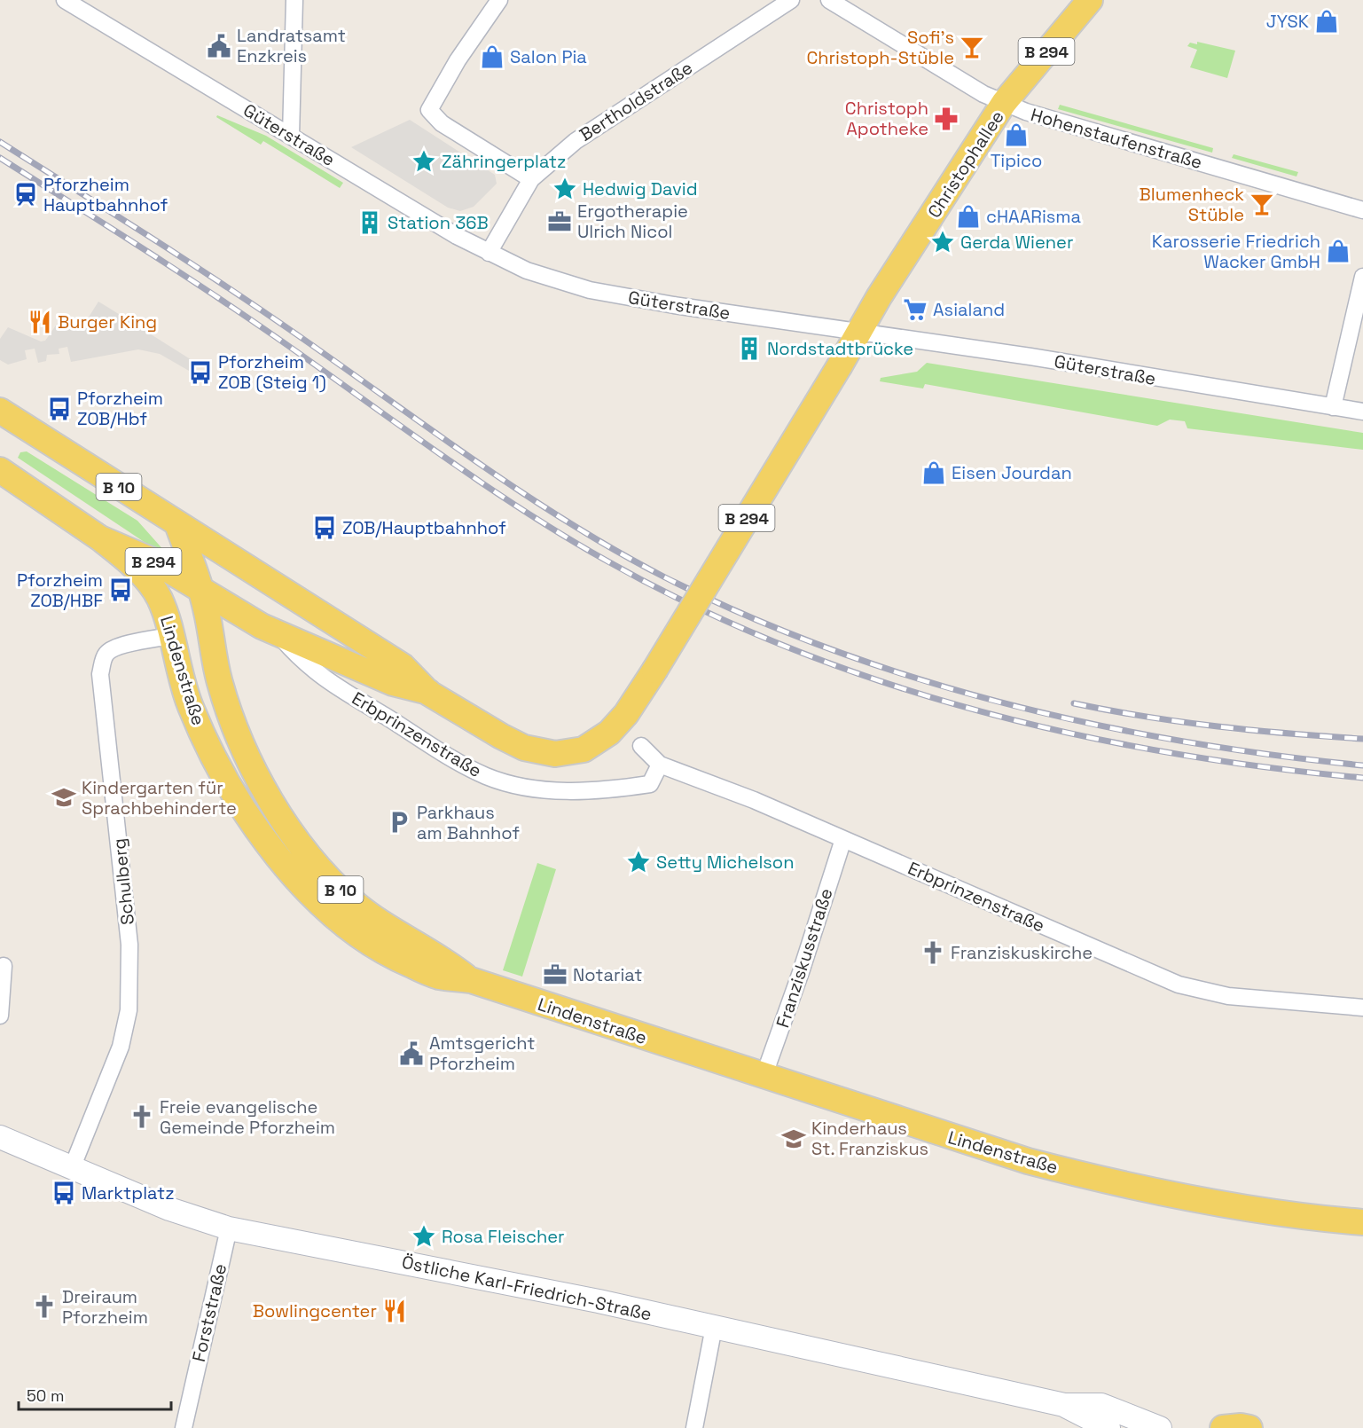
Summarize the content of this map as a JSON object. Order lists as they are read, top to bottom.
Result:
{
  "streets": {
    "main road": [
      "B 294",
      "Christophallee",
      "B 10",
      "Lindenstraße",
      "Östliche Karl-Friedrich-Straße"
    ],
    "street": [
      "Bertholdstraße",
      "Güterstraße",
      "Hohenstaufenstraße",
      "Erbprinzenstraße",
      "Schulberg",
      "Franziskusstraße",
      "Forststraße"
    ]
  },
  "crossings": [
    ["B 294", "Christophallee"],
    ["B 294", "B 10"],
    ["B 294", "Lindenstraße"],
    ["B 294", "Erbprinzenstraße"],
    ["Bertholdstraße", "Güterstraße"],
    ["Güterstraße", "Christophallee"],
    ["Hohenstaufenstraße", "Christophallee"],
    ["B 10", "Lindenstraße"],
    ["Lindenstraße", "Schulberg"],
    ["Lindenstraße", "Franziskusstraße"],
    ["Erbprinzenstraße", "Franziskusstraße"],
    ["Schulberg", "Östliche Karl-Friedrich-Straße"],
    ["Östliche Karl-Friedrich-Straße", "Forststraße"]
  ],
  "places": {
    "shop": [
      "JYSK",
      "Salon Pia",
      "Tipico",
      "cHAARisma",
      "Karosserie Friedrich Wacker GmbH",
      "Eisen Jourdan"
    ],
    "public building": ["Landratsamt Enzkreis", "Amtsgericht Pforzheim"],
    "bar": ["Sofi's Christoph-Stüble", "Blumenheck Stüble"],
    "pharmacy": ["Christoph Apotheke"],
    "place": [
      "Zähringerplatz",
      "Hedwig David",
      "Gerda Wiener",
      "Setty Michelson",
      "Rosa Fleischer"
    ],
    "station": ["Pforzheim Hauptbahnhof"],
    "office": ["Ergotherapie Ulrich Nicol", "Notariat"],
    "building": ["Station 36B", "Nordstadtbrücke"],
    "supermarket": ["Asialand"],
    "restaurant": ["Burger King", "Bowlingcenter"],
    "bus stop": [
      "Pforzheim ZOB (Steig 1)",
      "Pforzheim ZOB/Hbf",
      "ZOB/Hauptbahnhof",
      "Pforzheim ZOB/HBF",
      "Marktplatz"
    ],
    "school or university": ["Kindergarten für Sprachbehinderte", "Kinderhaus St. Franziskus"],
    "parking": ["Parkhaus am Bahnhof"],
    "church": ["Franziskuskirche", "Freie evangelische Gemeinde Pforzheim", "Dreiraum Pforzheim"]
  },
  "scale_bar": "50 m"
}
